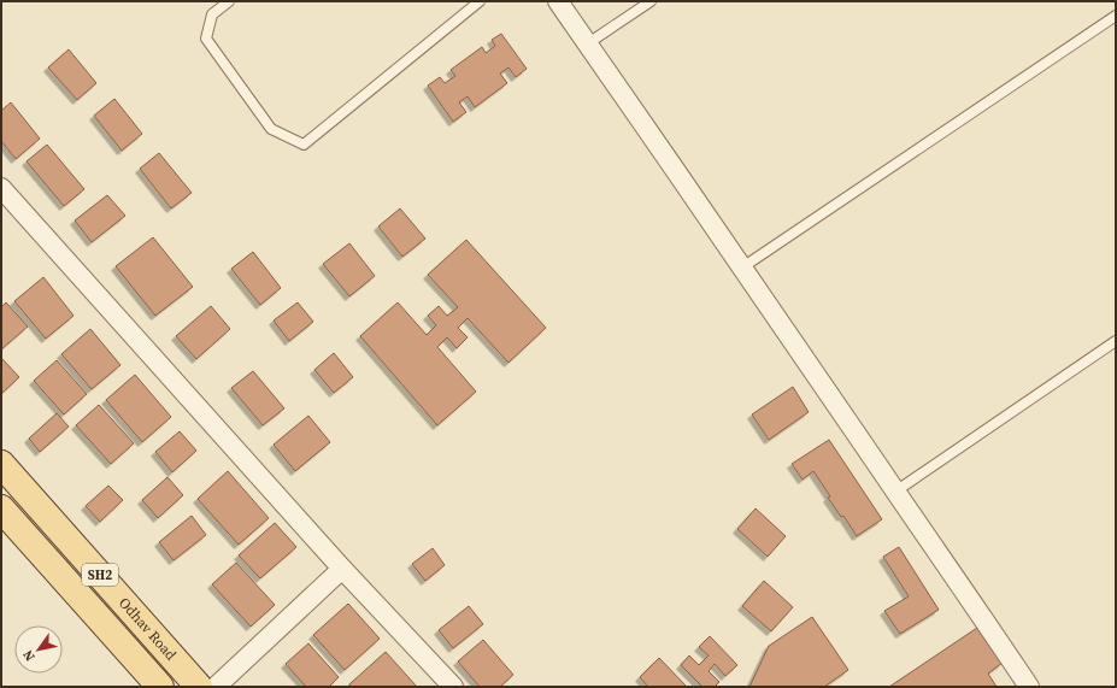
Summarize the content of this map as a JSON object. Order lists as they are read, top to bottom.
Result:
{
  "streets": {
    "main road": ["SH2", "Odhav Road"]
  },
  "north": "bottom left"
}
